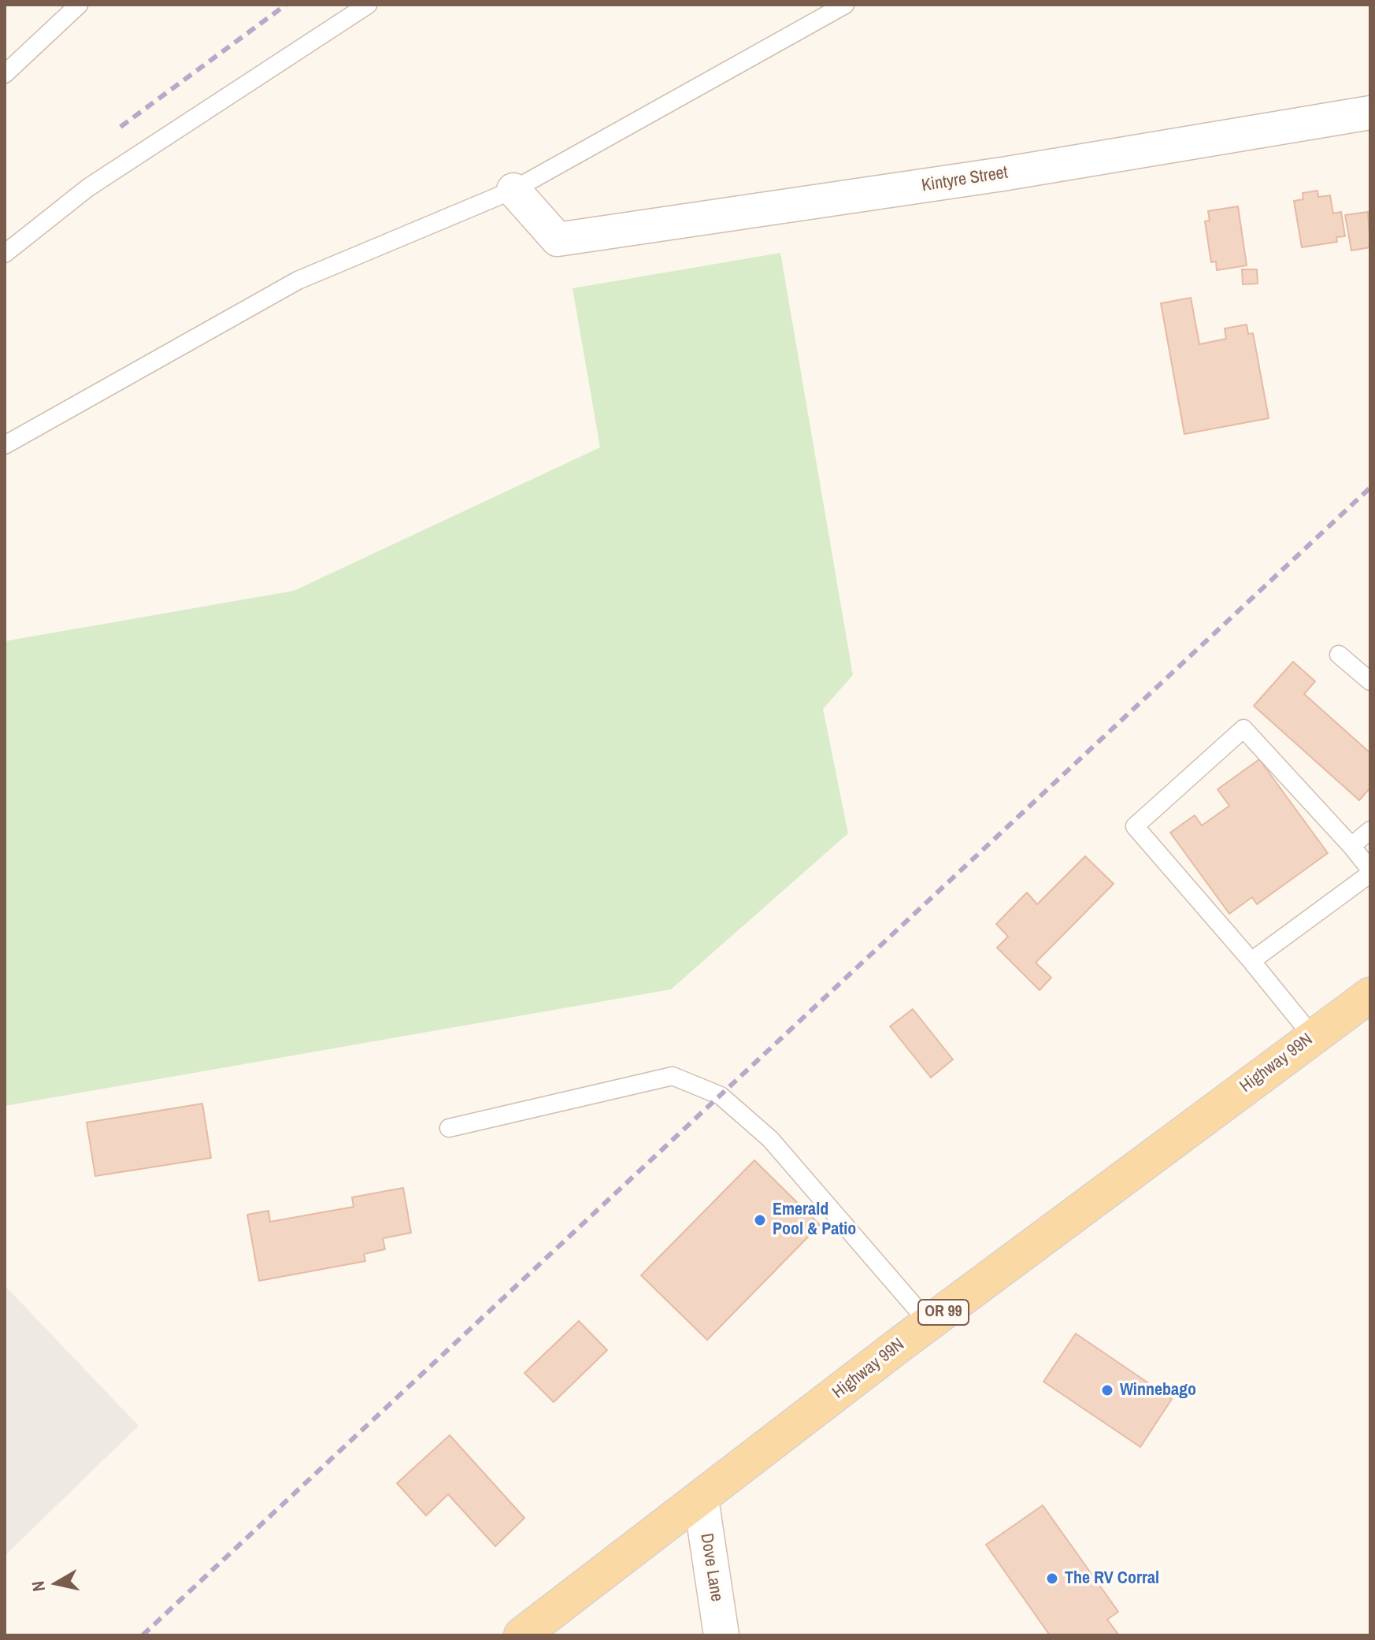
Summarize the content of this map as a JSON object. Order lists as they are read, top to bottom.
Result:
{
  "streets": {
    "main road": ["Highway 99N", "OR 99"],
    "street": ["Kintyre Street", "Dove Lane"]
  },
  "crossings": [
    ["Highway 99N", "Dove Lane"]
  ],
  "places": ["Emerald Pool & Patio", "Winnebago", "The RV Corral"],
  "north": "left"
}
